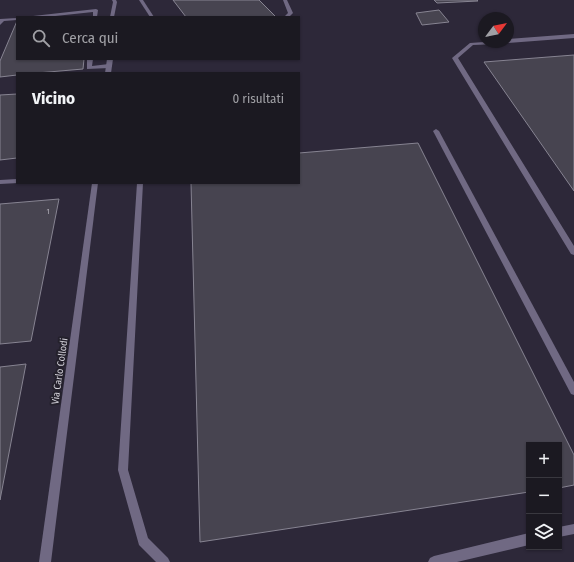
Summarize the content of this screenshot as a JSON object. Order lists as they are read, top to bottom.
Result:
{
  "streets": {
    "street": ["Via Carlo Collodi"]
  },
  "house_numbers": ["1"],
  "north": "top right",
  "page": {
    "search": "Cerca qui",
    "heading": ["Vicino", "0 risultati"],
    "map_buttons": ["+", "−"]
  }
}
